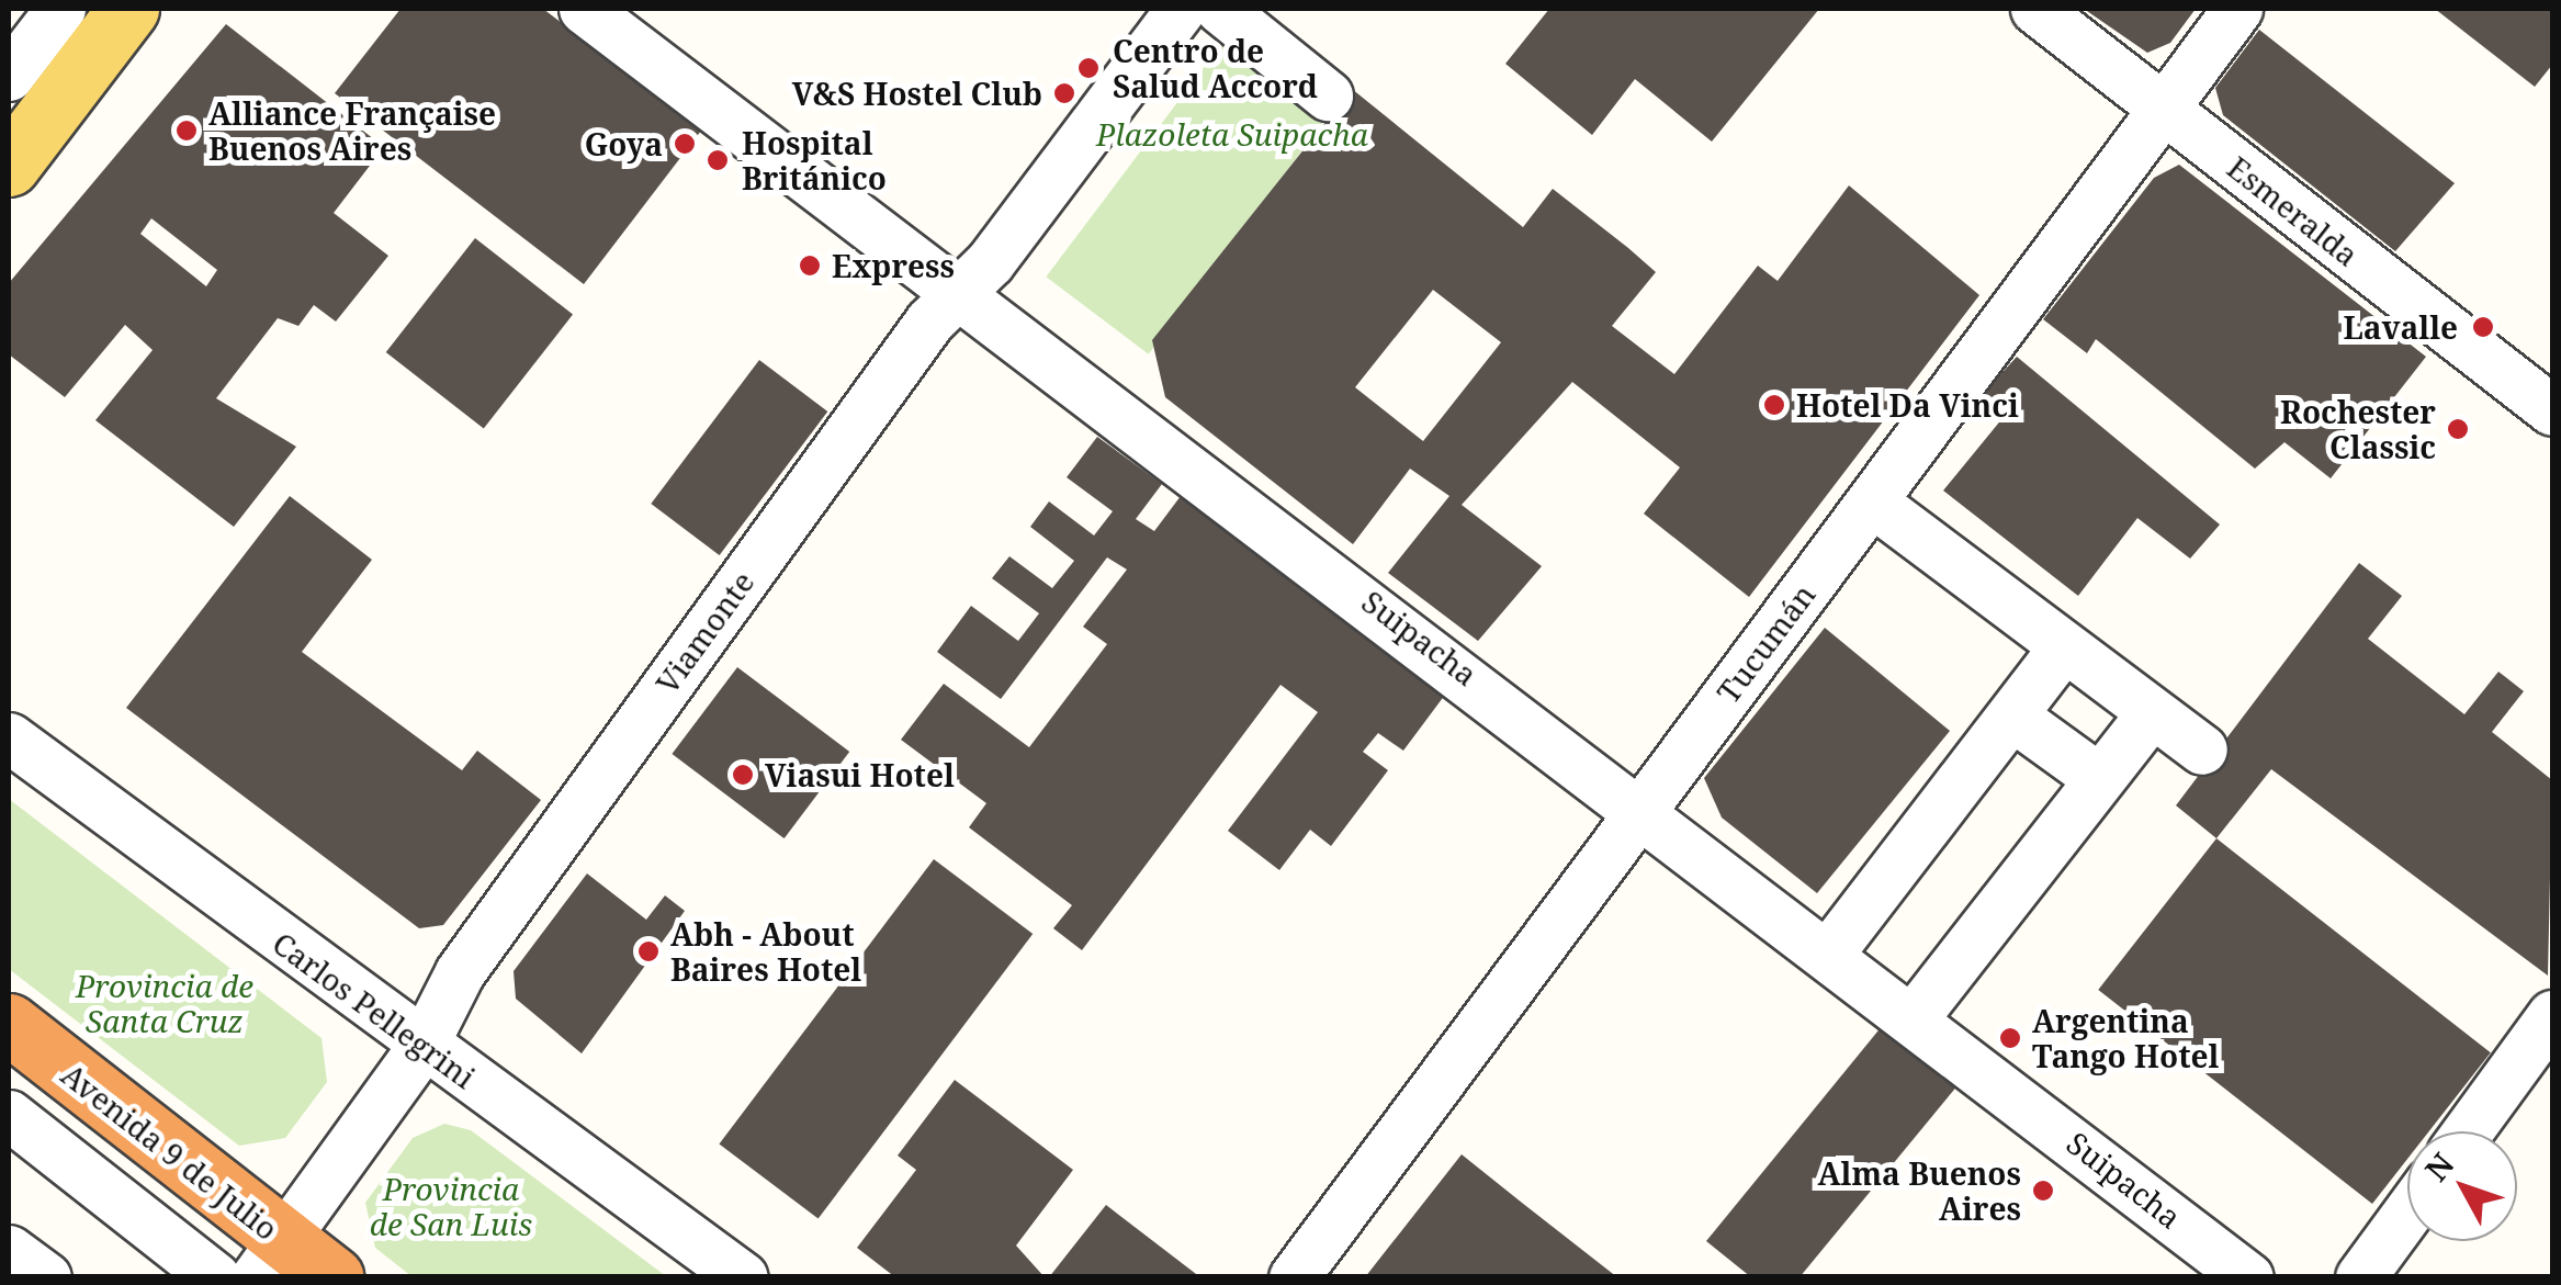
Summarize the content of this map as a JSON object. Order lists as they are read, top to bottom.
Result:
{
  "streets": {
    "highway": ["Avenida 9 de Julio"],
    "street": [
      "Esmeralda",
      "Viamonte",
      "Suipacha",
      "Tucumán",
      "Carlos Pellegrini"
    ]
  },
  "crossings": [
    ["Esmeralda", "Tucumán"],
    ["Viamonte", "Suipacha"],
    ["Viamonte", "Carlos Pellegrini"],
    ["Viamonte", "Avenida 9 de Julio"],
    ["Suipacha", "Tucumán"]
  ],
  "parks": ["Plazoleta Suipacha", "Provincia de Santa Cruz", "Provincia de San Luis"],
  "places": [
    "Centro de Salud Accord",
    "V&S Hostel Club",
    "Alliance Française Buenos Aires",
    "Goya",
    "Hospital Británico",
    "Express",
    "Lavalle",
    "Hotel Da Vinci",
    "Rochester Classic",
    "Viasui Hotel",
    "Abh - About Baires Hotel",
    "Argentina Tango Hotel",
    "Alma Buenos Aires"
  ],
  "north": "top left"
}
